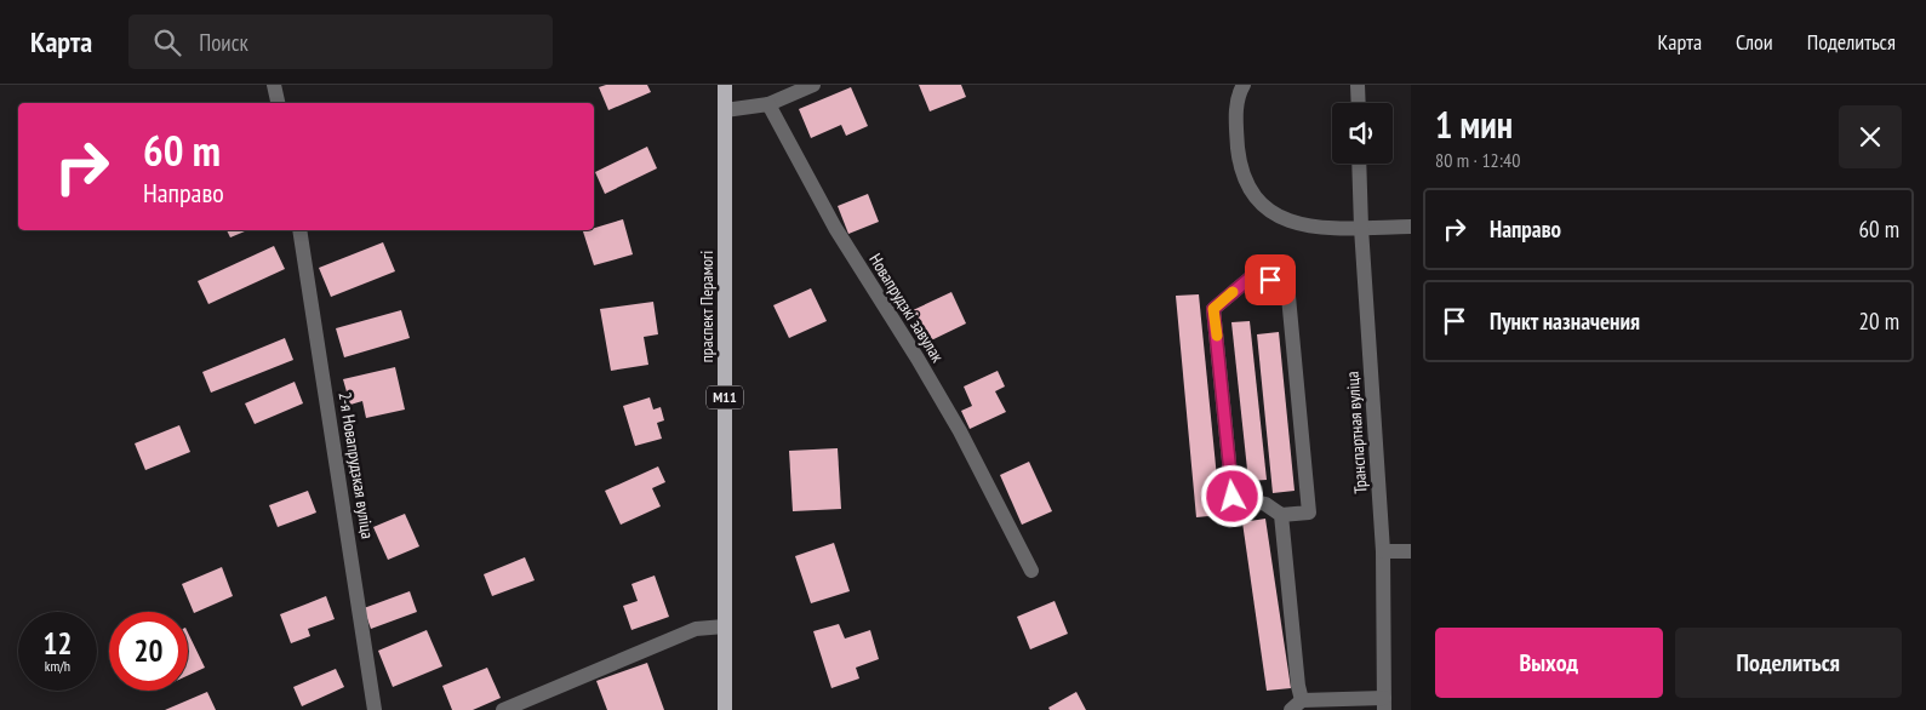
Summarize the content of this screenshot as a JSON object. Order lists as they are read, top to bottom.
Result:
{
  "streets": {
    "main road": ["праспект Перамогі", "М11"],
    "street": ["Новапрудзкі завулак", "Транспартная вуліца", "2-я Новапрудзкая вуліца"]
  },
  "page": {
    "header": "Карта",
    "search": "Поиск",
    "nav": ["Карта", "Слои", "Поделиться"],
    "heading": ["1 мин", "80 m · 12:40"],
    "turn": ["60 m", "Направо"],
    "list": [
      {
        "name": "Направо",
        "value": "60 m"
      },
      {
        "name": "Пункт назначения",
        "value": "20 m"
      }
    ],
    "speed": "12 km/h",
    "limit": "20",
    "buttons": ["Выход", "Поделиться"]
  }
}
